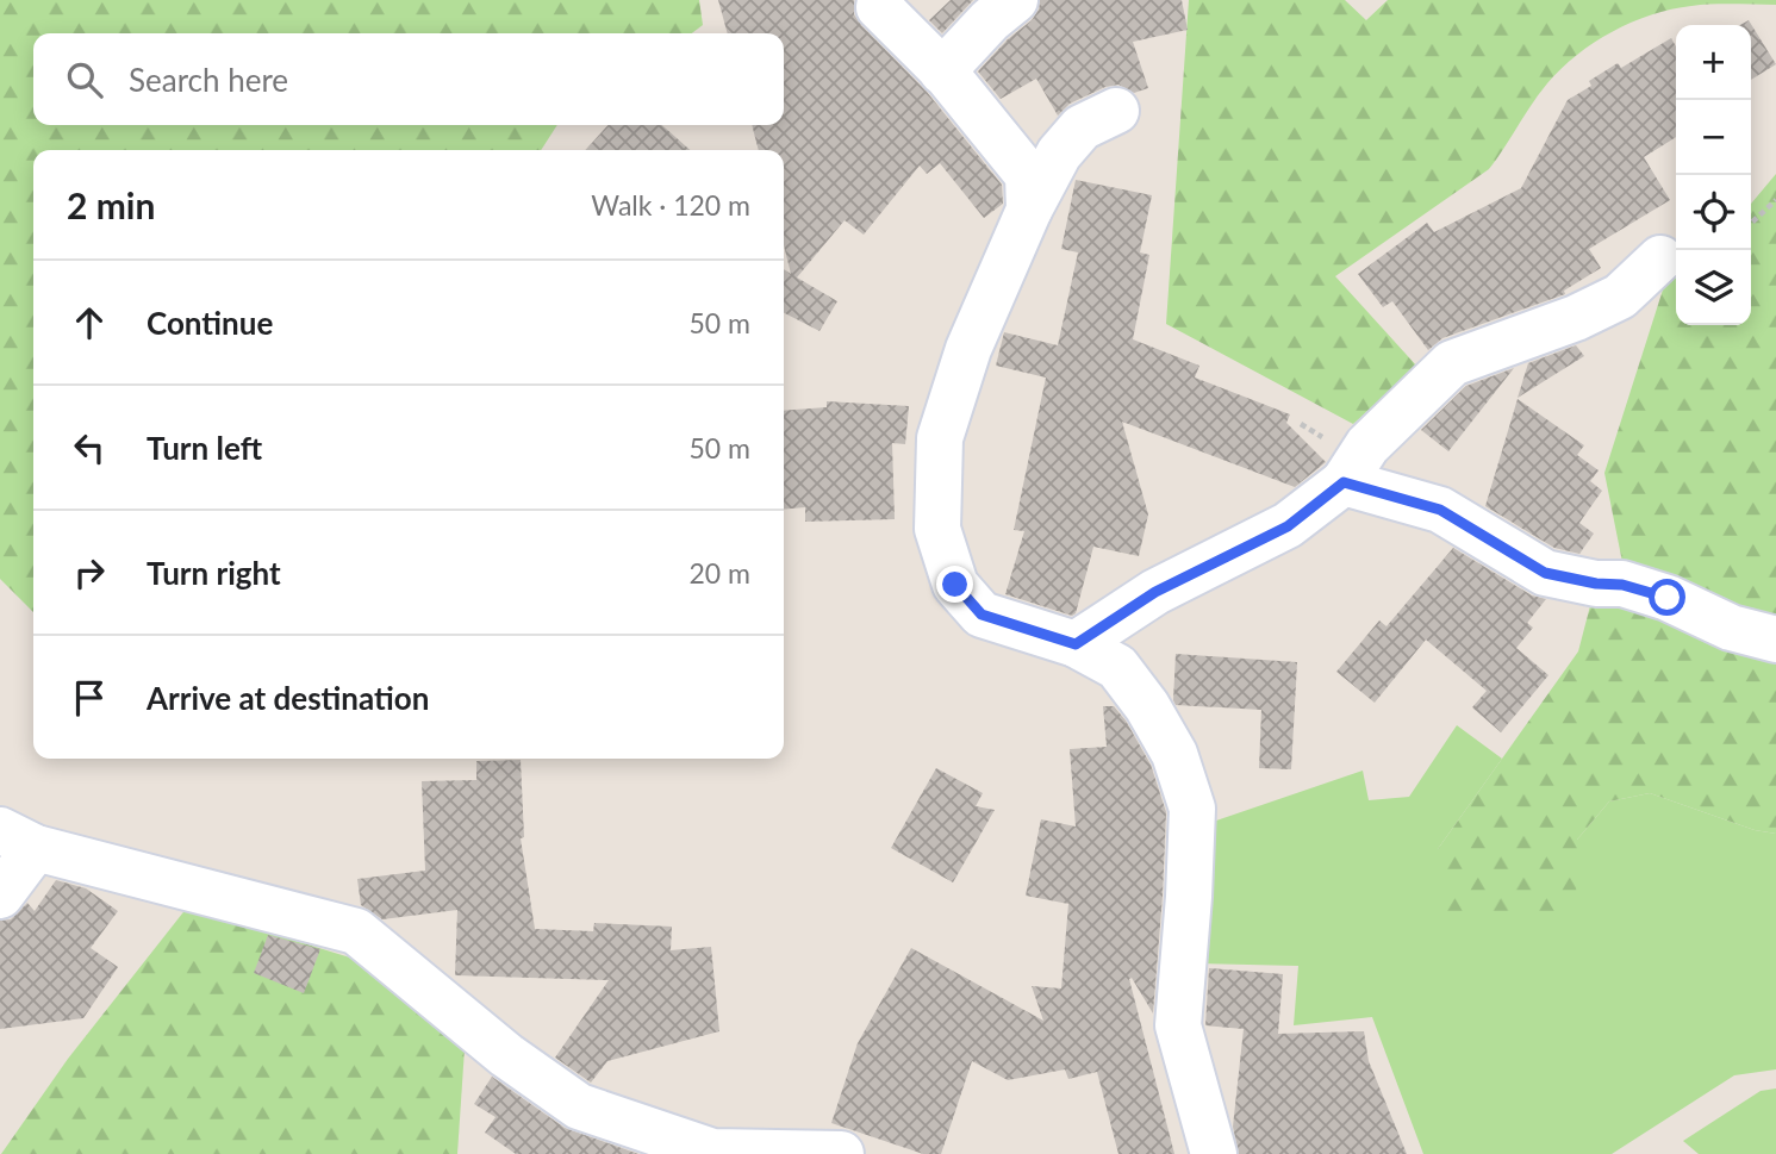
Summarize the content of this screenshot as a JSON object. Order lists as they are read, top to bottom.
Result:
{
  "page": {
    "map_buttons": ["+", "−"],
    "search": "Search here",
    "heading": ["2 min", "Walk · 120 m"],
    "list": [
      ["Continue", "50 m"],
      ["Turn left", "50 m"],
      ["Turn right", "20 m"],
      "Arrive at destination"
    ]
  }
}
